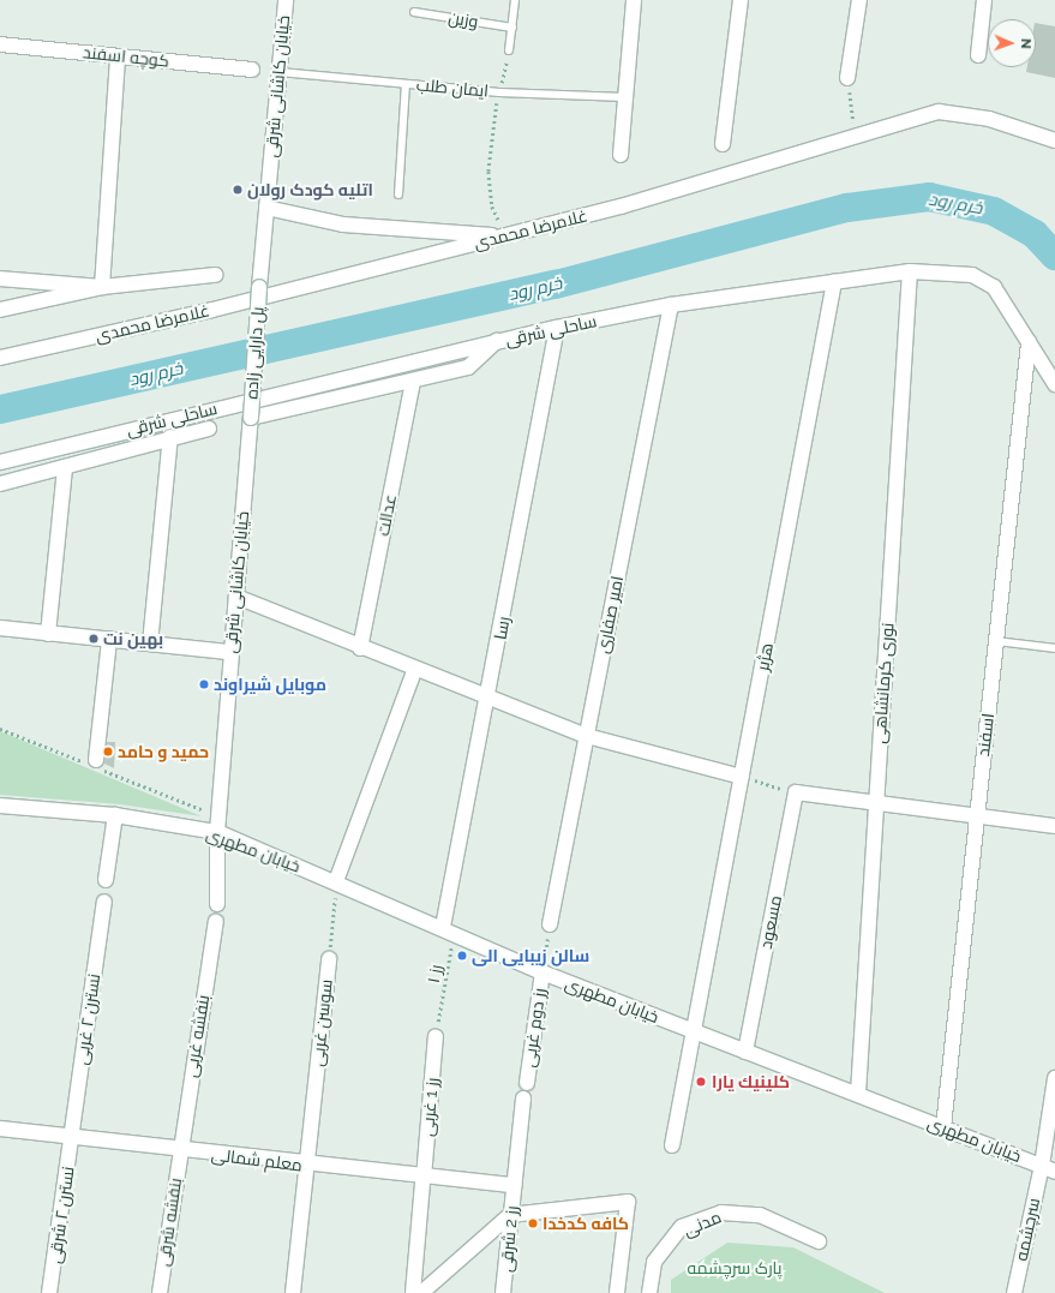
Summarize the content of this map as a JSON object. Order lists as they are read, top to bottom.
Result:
{
  "streets": {
    "street": [
      "کوچه اسفند",
      "خیابان کاشانی شرقی",
      "غلامرضا محمدی",
      "ساحلی شرقی",
      "پل دارایی زاده",
      "عدالت",
      "امیر صفاری",
      "رسا",
      "هژبر",
      "نوری کرمانشاهی",
      "اسفند",
      "خیابان مطهری",
      "مسعود",
      "نسترن ۲ غربی",
      "سوسن غربی",
      "رز دوم غربی",
      "بنفشه غربی",
      "رز 1 غربی",
      "معلم شمالی",
      "نسترن ۲ شرقی",
      "بنفشه شرقی",
      "مدنی",
      "سرچشمه",
      "رز 2 شرقی"
    ],
    "lane": ["وزین", "ایمان طلب"],
    "path": ["رز ۱"]
  },
  "crossings": [
    ["خیابان کاشانی شرقی", "ایمان طلب"],
    ["خیابان کاشانی شرقی", "پل دارایی زاده"],
    ["خیابان کاشانی شرقی", "خیابان مطهری"],
    ["ساحلی شرقی", "امیر صفاری"],
    ["ساحلی شرقی", "رسا"],
    ["ساحلی شرقی", "هژبر"],
    ["ساحلی شرقی", "نوری کرمانشاهی"],
    ["ساحلی شرقی", "اسفند"],
    ["رسا", "خیابان مطهری"],
    ["رسا", "رز ۱"],
    ["هژبر", "خیابان مطهری"],
    ["نوری کرمانشاهی", "خیابان مطهری"],
    ["اسفند", "خیابان مطهری"],
    ["خیابان مطهری", "مسعود"],
    ["خیابان مطهری", "رز ۱"],
    ["خیابان مطهری", "سوسن غربی"],
    ["خیابان مطهری", "رز دوم غربی"],
    ["خیابان مطهری", "سرچشمه"],
    ["نسترن ۲ غربی", "معلم شمالی"],
    ["نسترن ۲ غربی", "نسترن ۲ شرقی"],
    ["سوسن غربی", "معلم شمالی"],
    ["بنفشه غربی", "معلم شمالی"],
    ["بنفشه غربی", "بنفشه شرقی"],
    ["رز 1 غربی", "معلم شمالی"],
    ["معلم شمالی", "نسترن ۲ شرقی"],
    ["معلم شمالی", "بنفشه شرقی"],
    ["معلم شمالی", "رز 2 شرقی"]
  ],
  "water": ["خرم رود"],
  "parks": ["پارک سرچشمه"],
  "places": [
    "اتلیه کودک رولان",
    "بهین نت",
    "موبایل شیراوند",
    "حمید و حامد",
    "سالن زیبایی الی",
    "كلينيك يارا",
    "کافه کدخدا"
  ],
  "north": "right"
}
